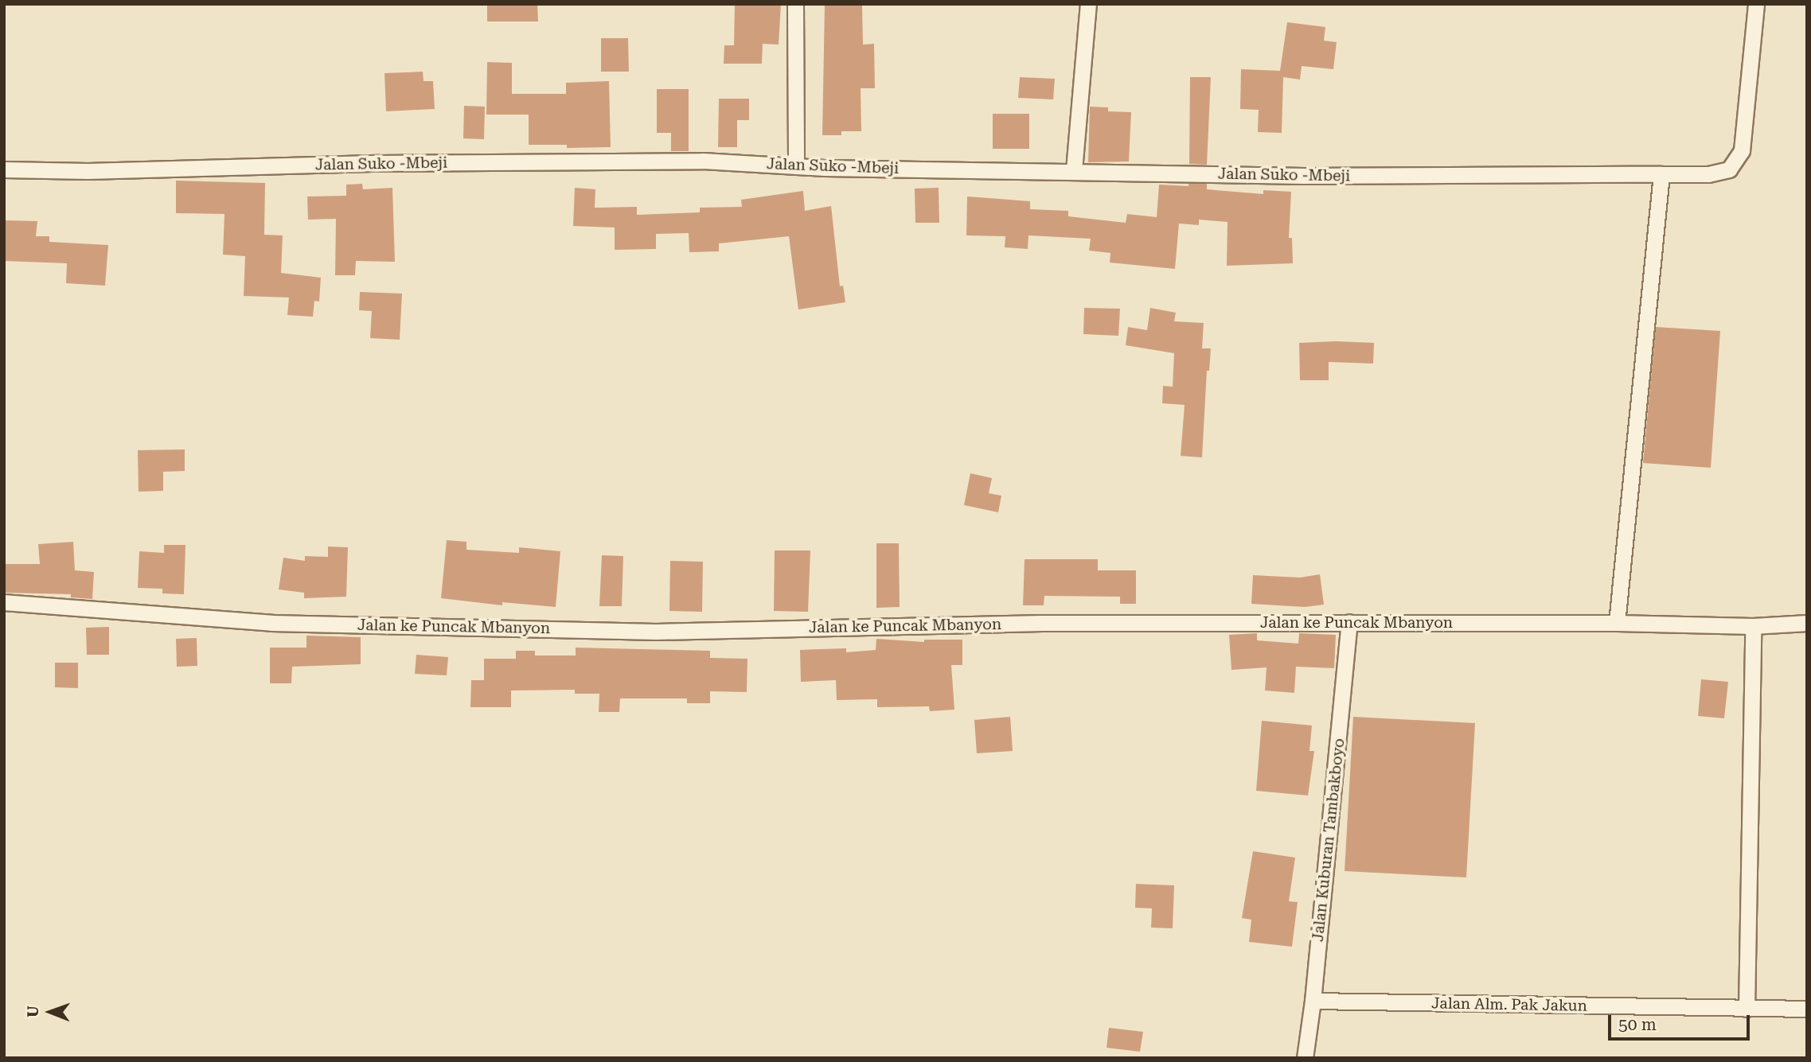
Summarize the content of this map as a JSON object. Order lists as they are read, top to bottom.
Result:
{
  "streets": {
    "street": [
      "Jalan Suko -Mbeji",
      "Jalan ke Puncak Mbanyon",
      "Jalan Kuburan Tambakboyo",
      "Jalan Alm. Pak Jakun"
    ]
  },
  "crossings": [
    ["Jalan ke Puncak Mbanyon", "Jalan Kuburan Tambakboyo"],
    ["Jalan Kuburan Tambakboyo", "Jalan Alm. Pak Jakun"]
  ],
  "scale_bar": "50 m",
  "north": "left"
}
